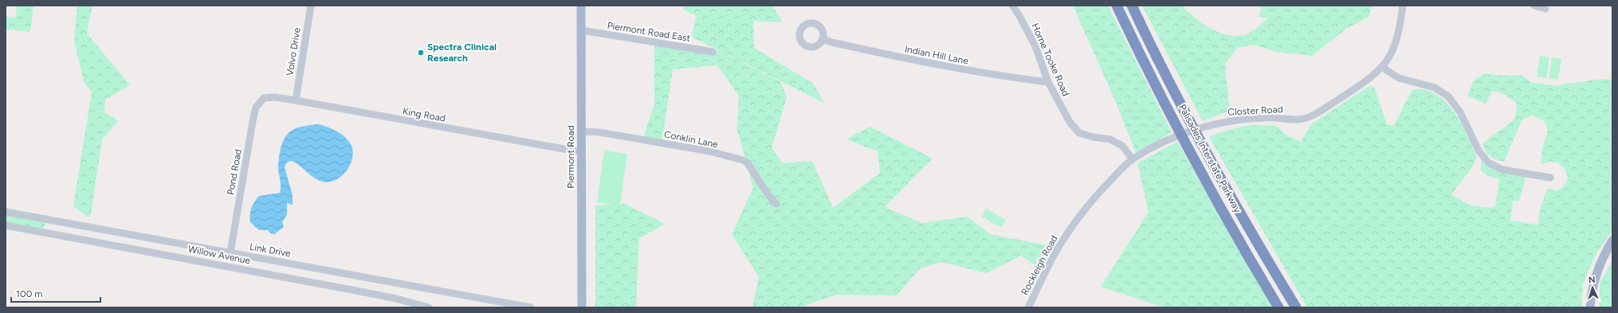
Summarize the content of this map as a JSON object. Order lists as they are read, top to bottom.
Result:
{
  "streets": {
    "highway": ["Palisades Interstate Parkway"],
    "main road": ["Piermont Road"],
    "street": [
      "Piermont Road East",
      "Volvo Drive",
      "Indian Hill Lane",
      "Horne Tooke Road",
      "Closter Road",
      "King Road",
      "Conklin Lane",
      "Pond Road",
      "Link Drive",
      "Willow Avenue",
      "Rockleigh Road"
    ]
  },
  "crossings": [
    ["Piermont Road East", "Piermont Road"],
    ["Volvo Drive", "King Road"],
    ["Indian Hill Lane", "Horne Tooke Road"],
    ["Horne Tooke Road", "Closter Road"],
    ["Closter Road", "Rockleigh Road"],
    ["King Road", "Piermont Road"],
    ["King Road", "Pond Road"],
    ["Conklin Lane", "Piermont Road"],
    ["Pond Road", "Link Drive"]
  ],
  "places": ["Spectra Clinical Research"],
  "scale_bar": "100 m",
  "north": "top"
}
